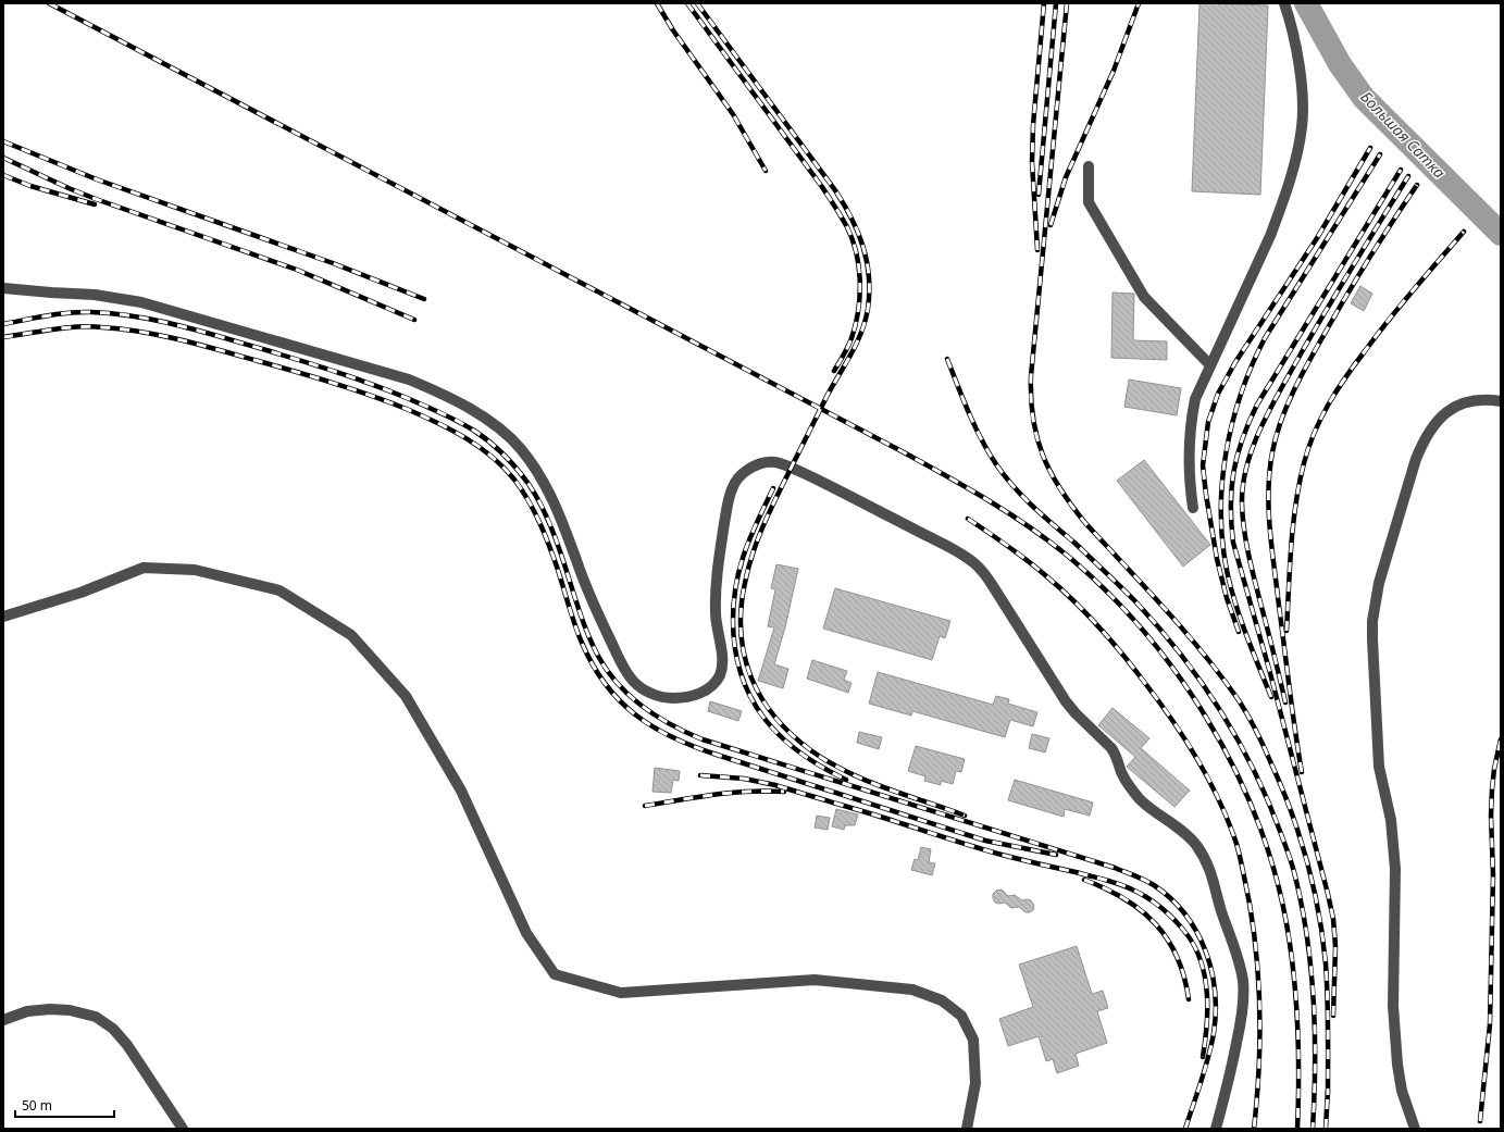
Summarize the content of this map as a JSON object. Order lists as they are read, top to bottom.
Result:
{
  "water": ["Большая Сатка"],
  "scale_bar": "50 m"
}
